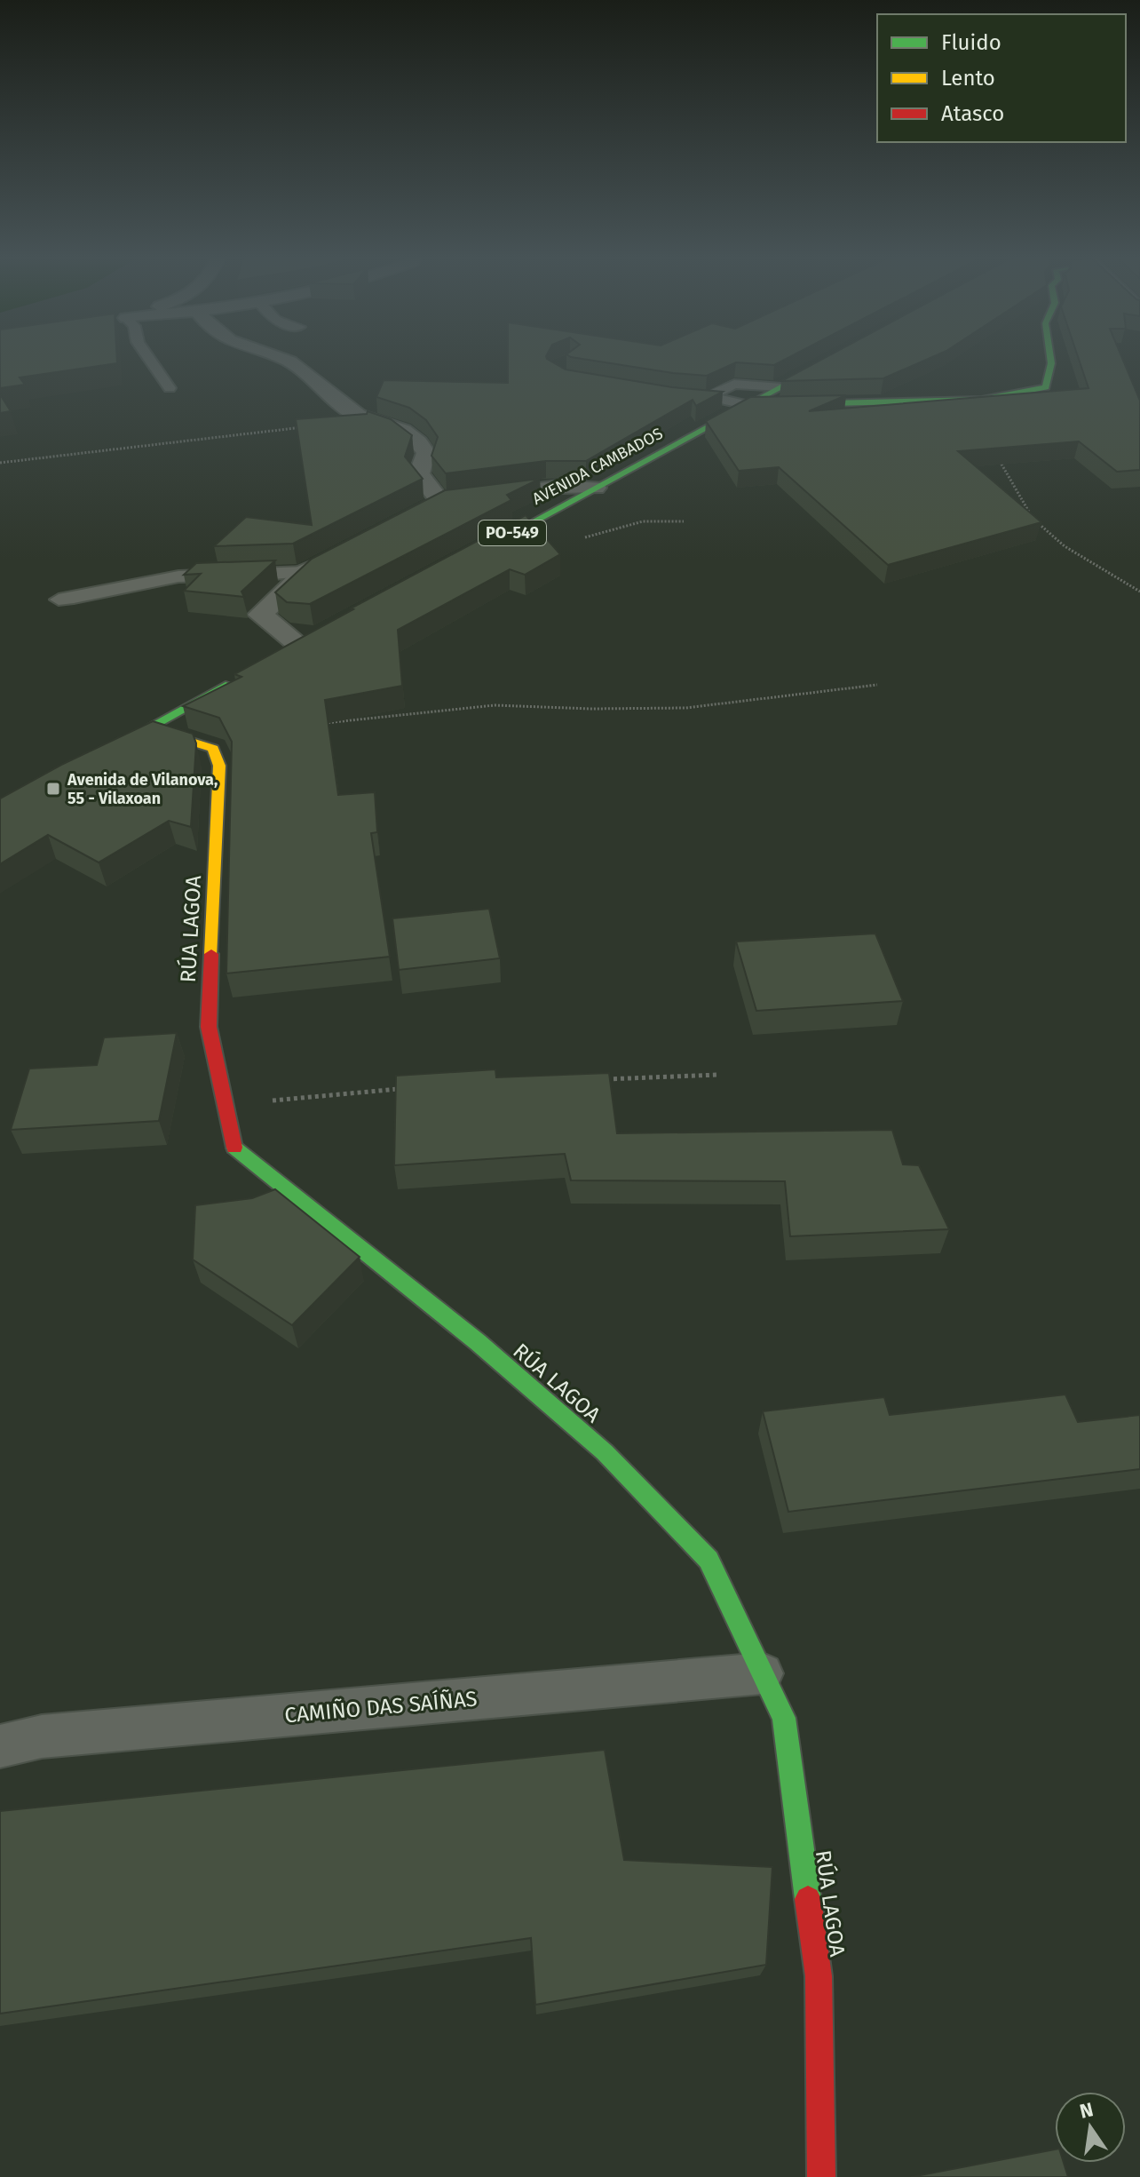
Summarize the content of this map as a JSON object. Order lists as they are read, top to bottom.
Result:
{
  "streets": {
    "street": ["AVENIDA CAMBADOS", "PO-549", "RÚA LAGOA"],
    "lane": ["CAMIÑO DAS SAÍÑAS"]
  },
  "crossings": [
    ["RÚA LAGOA", "CAMIÑO DAS SAÍÑAS"]
  ],
  "places": {
    "transit": ["Avenida de Vilanova, 55 - Vilaxoan"]
  },
  "legend": ["Fluido", "Lento", "Atasco"],
  "north": "top"
}
